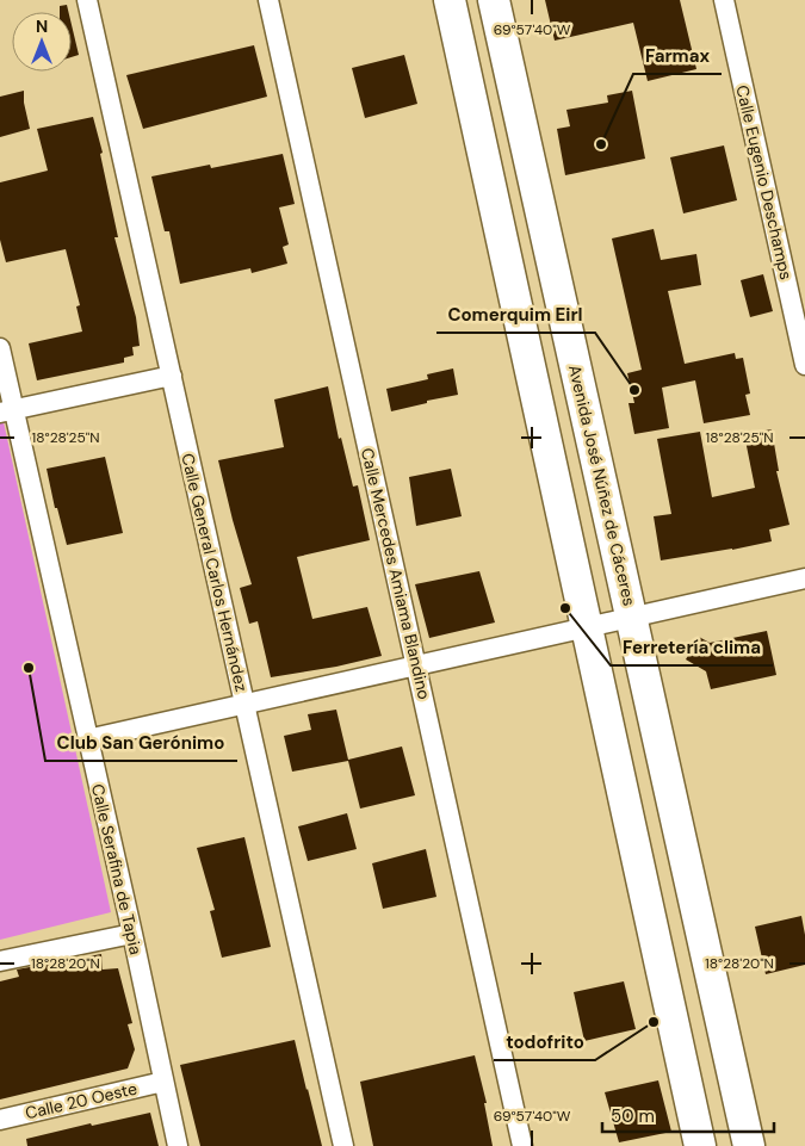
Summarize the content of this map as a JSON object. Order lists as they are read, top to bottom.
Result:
{
  "streets": {
    "main road": ["Avenida José Núñez de Cáceres"],
    "street": [
      "Calle Eugenio Deschamps",
      "Calle General Carlos Hernández",
      "Calle Mercedes Amiama Blandino",
      "Calle Serafina de Tapia",
      "Calle 20 Oeste"
    ]
  },
  "crossings": [
    ["Calle Serafina de Tapia", "Calle 20 Oeste"]
  ],
  "places": [
    "Farmax",
    "Comerquim Eirl",
    "Ferretería clima",
    "Club San Gerónimo",
    "todofrito"
  ],
  "scale_bar": "50 m",
  "north": "top",
  "coordinates": ["69°57'40\"W", "18°28'25\"N", "18°28'20\"N"]
}
